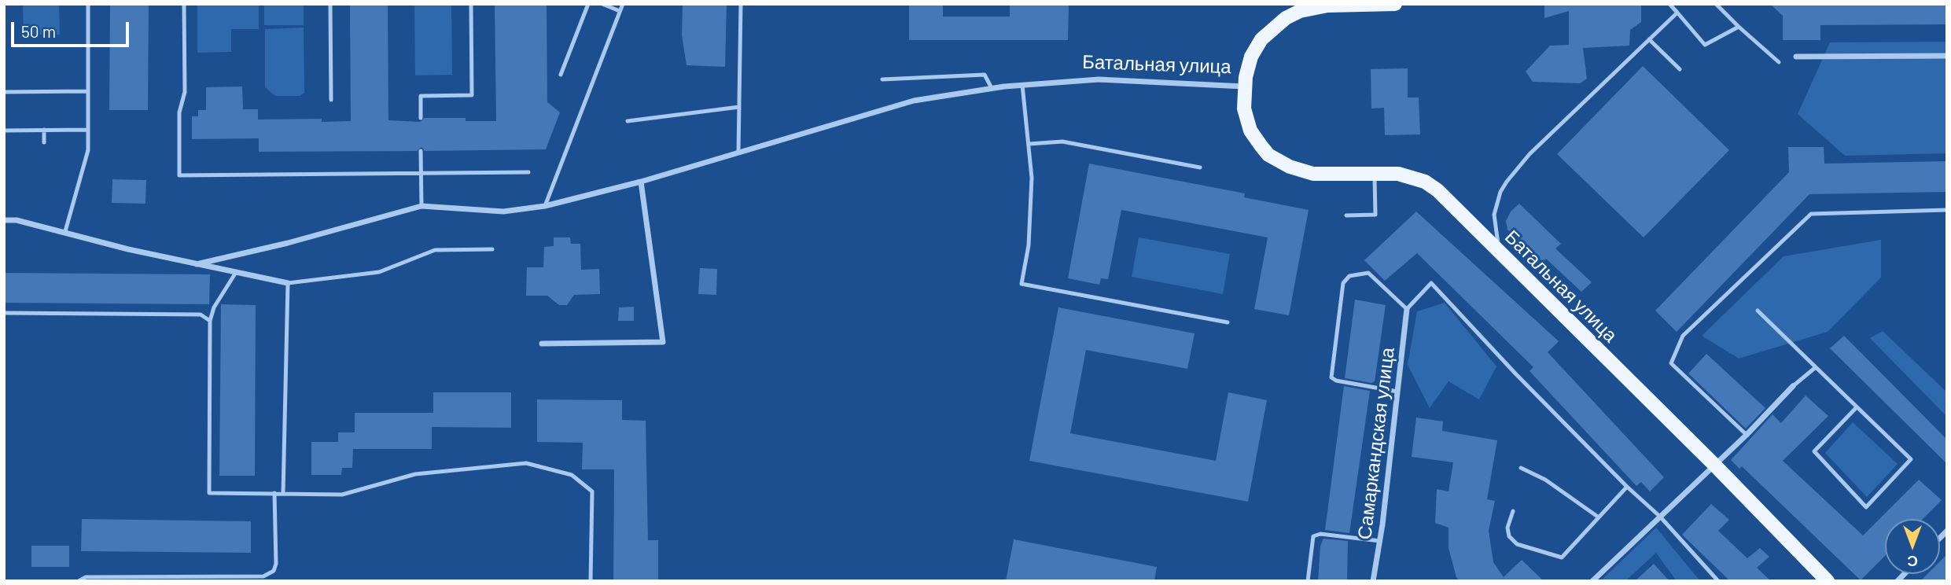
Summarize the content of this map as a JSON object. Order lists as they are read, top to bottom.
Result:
{
  "streets": {
    "main road": ["Батальная улица"],
    "street": ["Самаркандская улица"]
  },
  "scale_bar": "50 m",
  "north": "bottom"
}
